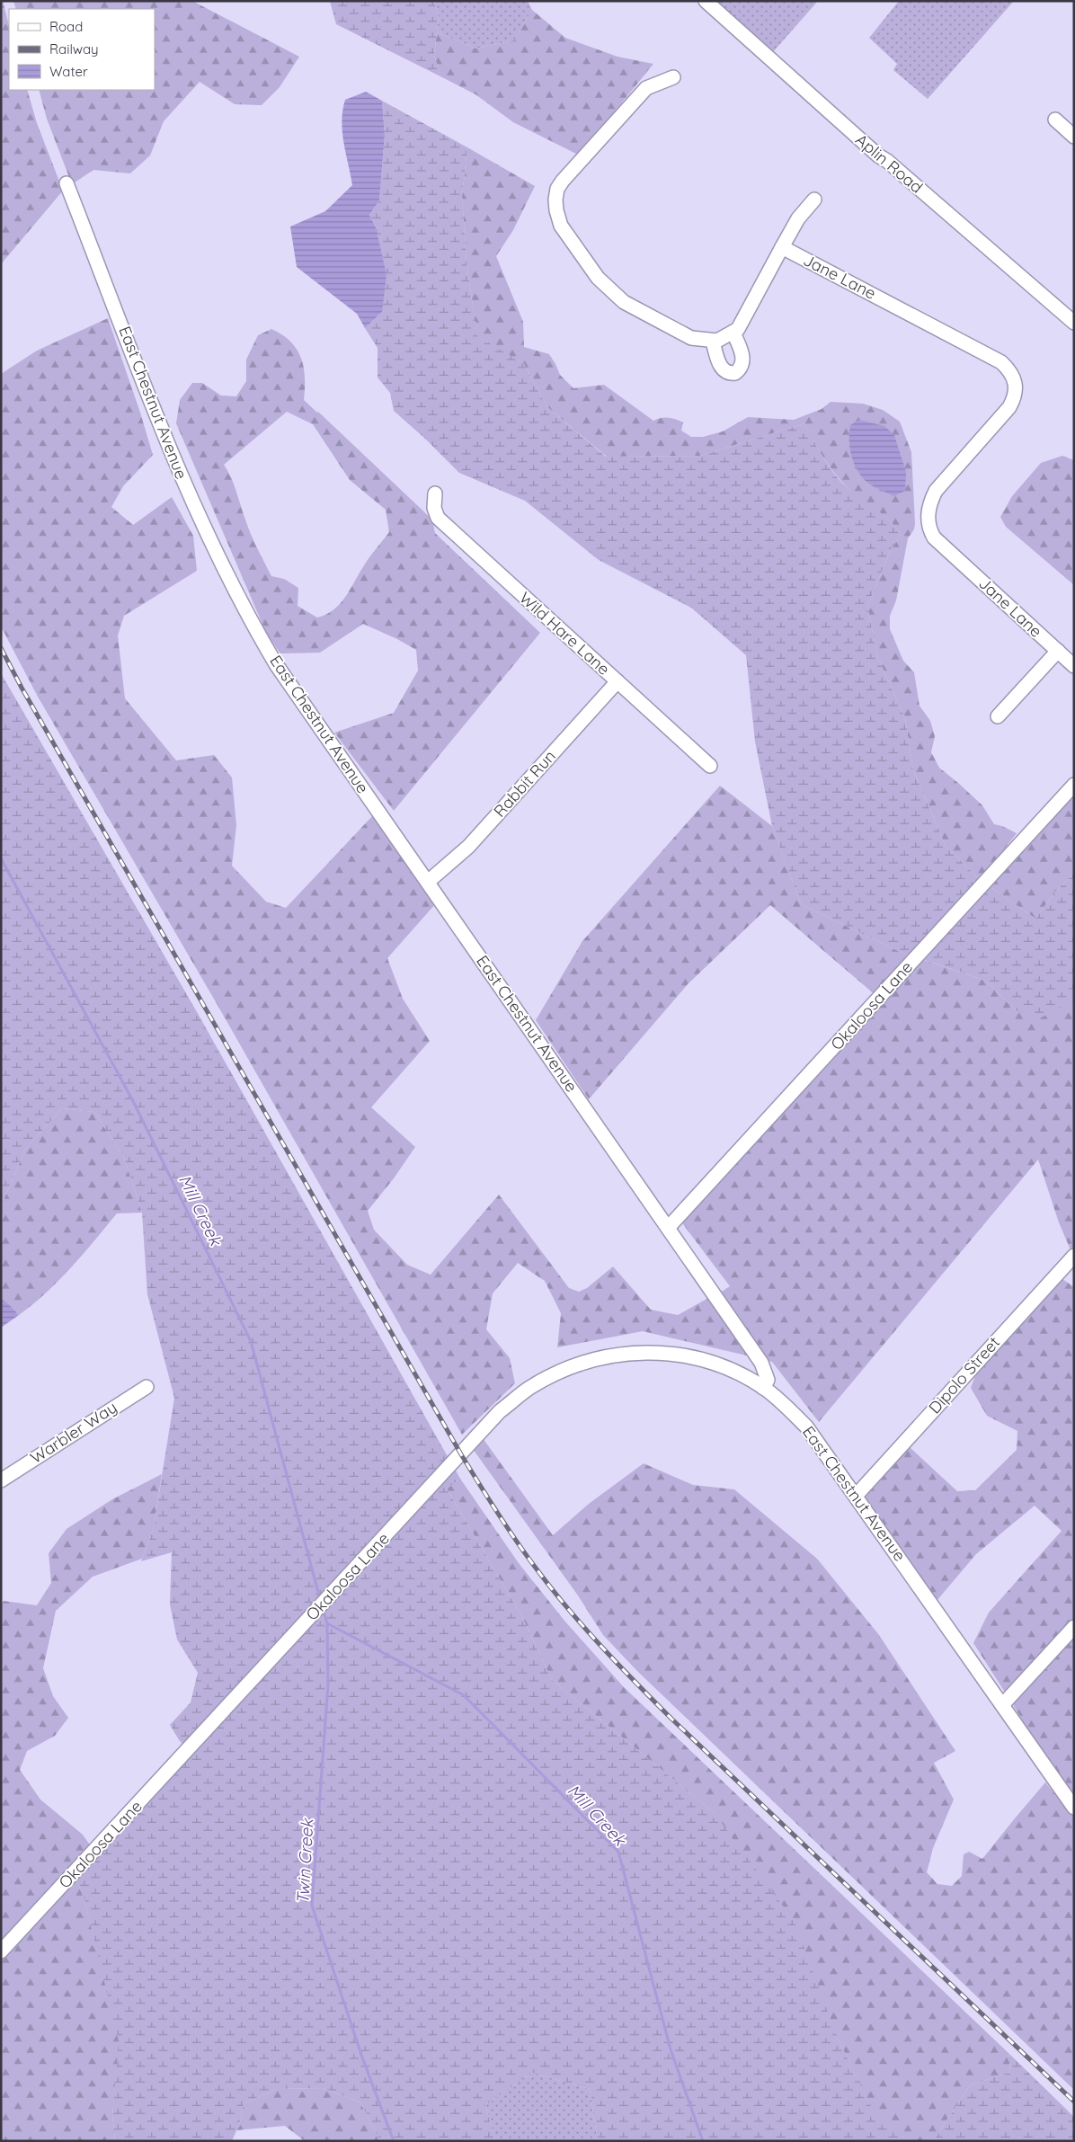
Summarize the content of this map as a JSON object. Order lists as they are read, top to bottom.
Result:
{
  "streets": {
    "street": [
      "Aplin Road",
      "Jane Lane",
      "East Chestnut Avenue",
      "Wild Hare Lane",
      "Rabbit Run",
      "Okaloosa Lane",
      "Dipolo Street",
      "Warbler Way"
    ]
  },
  "crossings": [
    ["East Chestnut Avenue", "Rabbit Run"],
    ["East Chestnut Avenue", "Okaloosa Lane"],
    ["East Chestnut Avenue", "Dipolo Street"],
    ["Wild Hare Lane", "Rabbit Run"]
  ],
  "water": ["Mill Creek", "Twin Creek"],
  "legend": ["Road", "Railway", "Water"]
}
